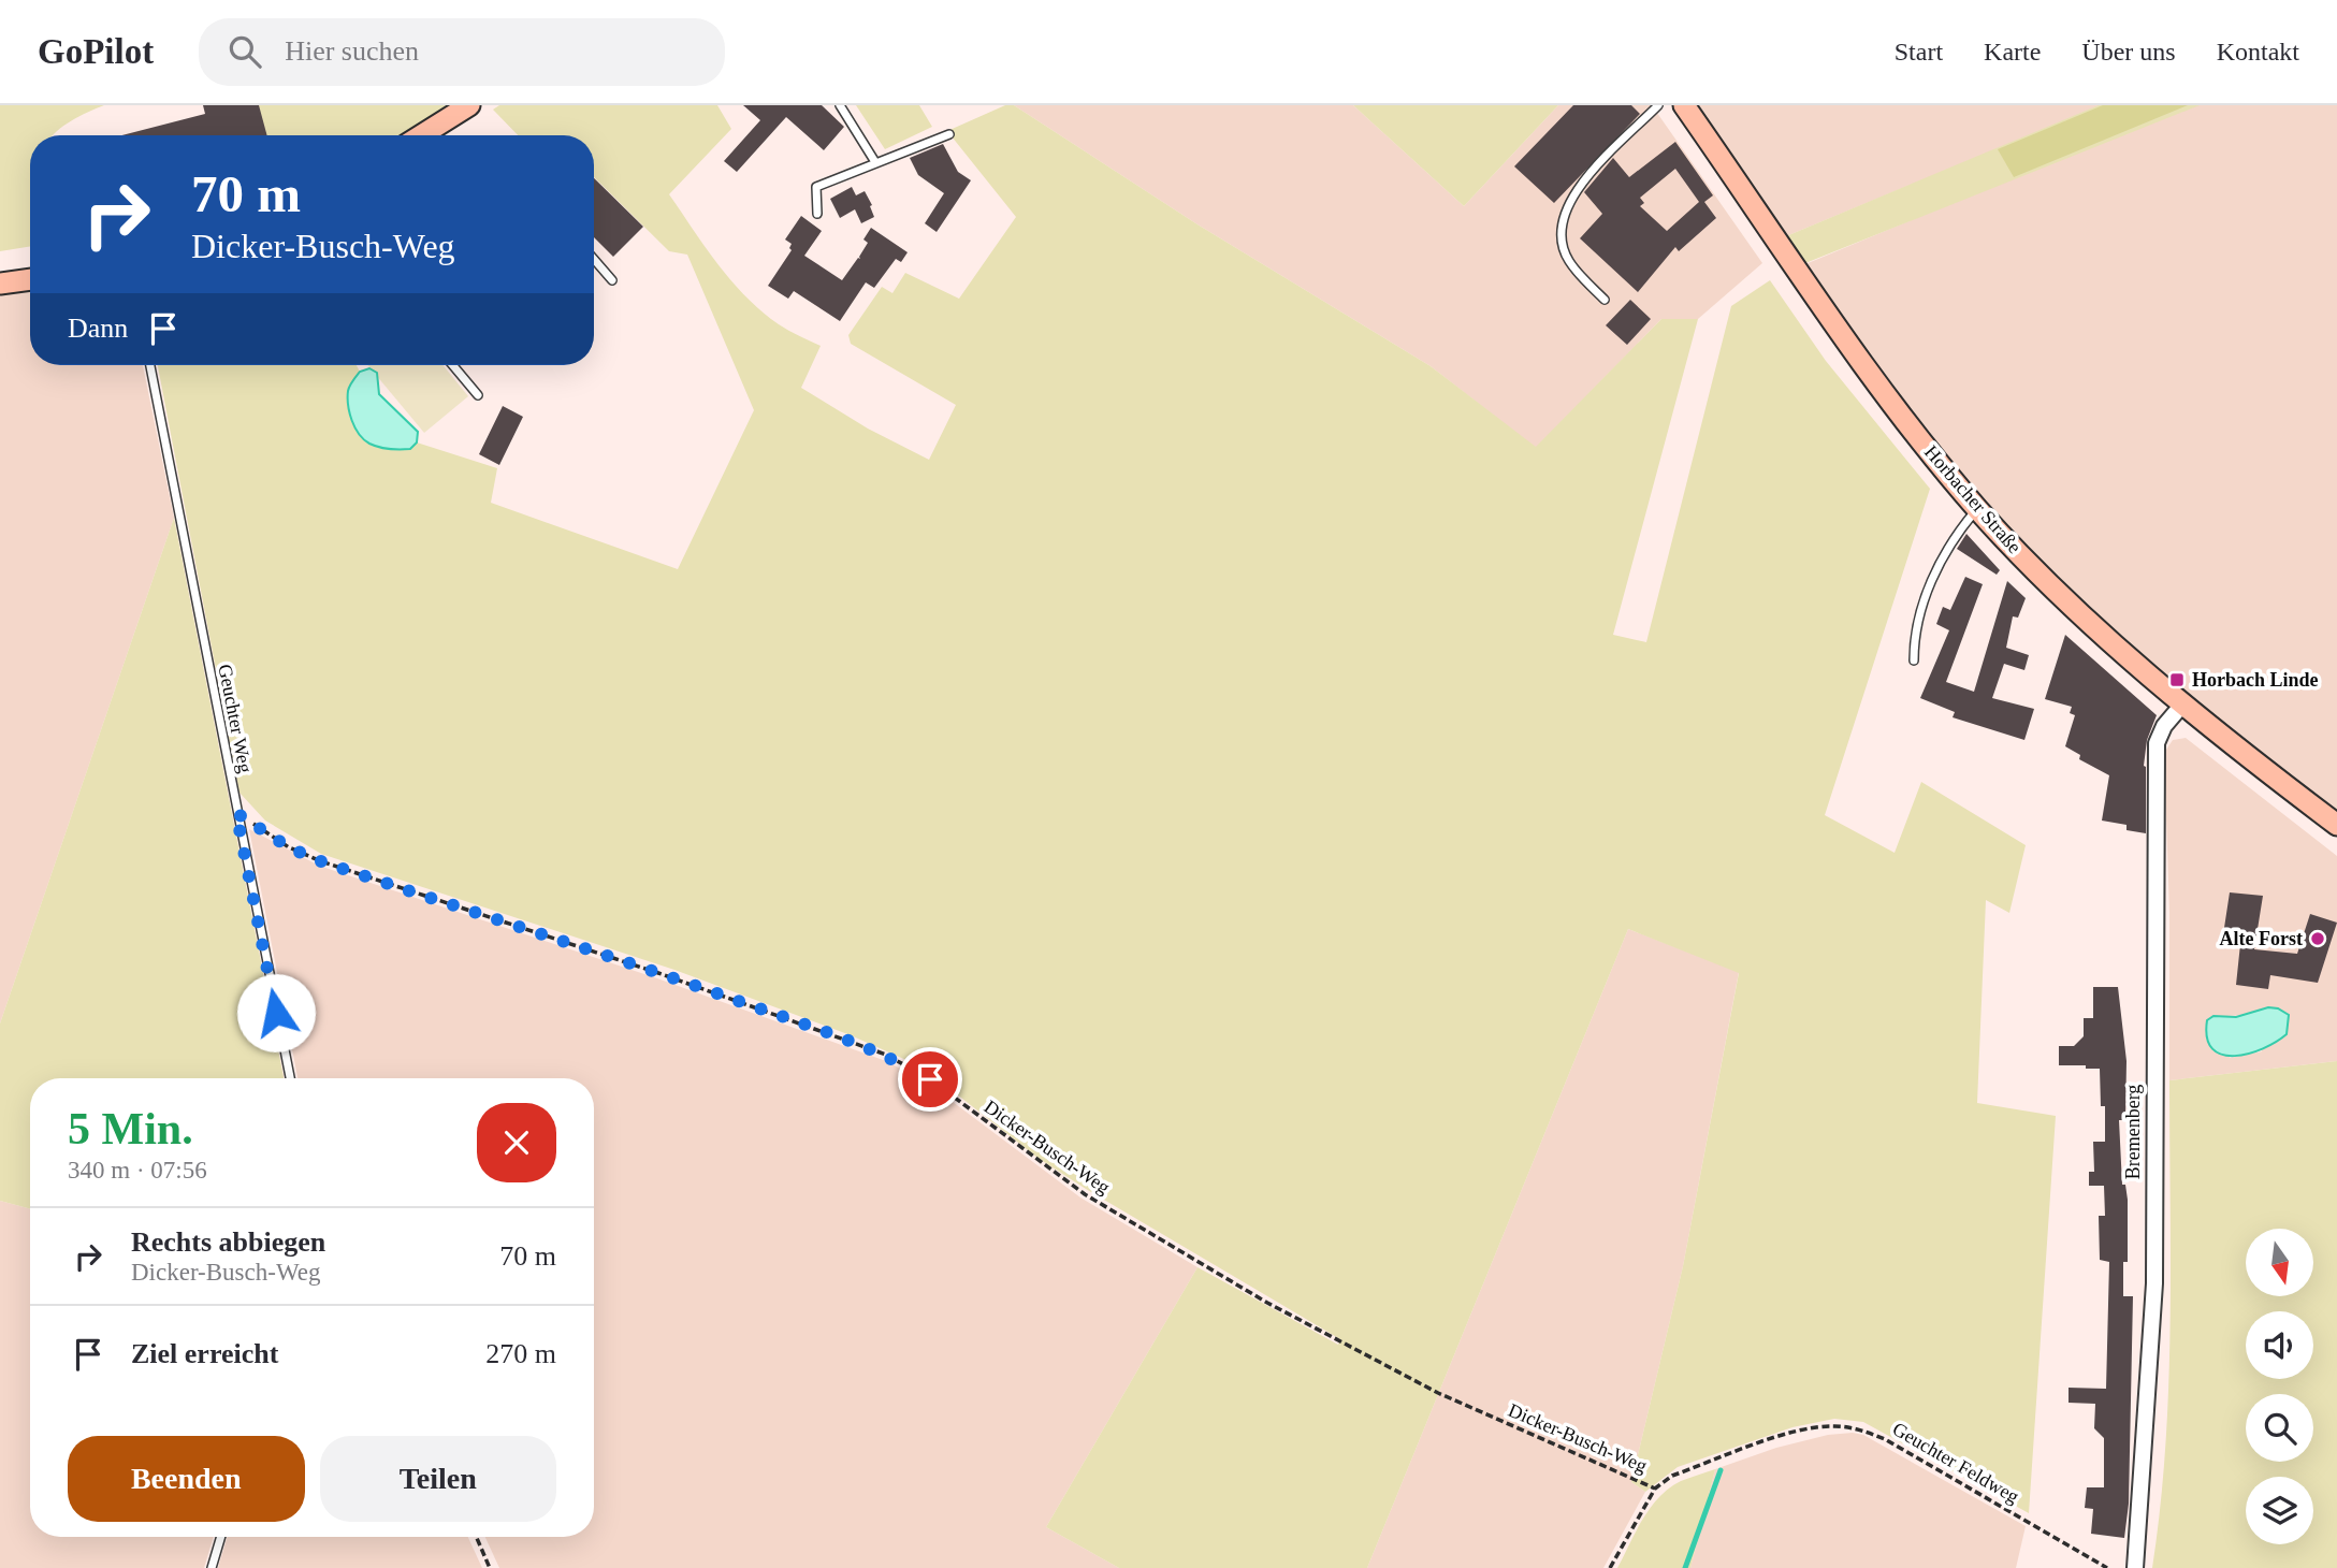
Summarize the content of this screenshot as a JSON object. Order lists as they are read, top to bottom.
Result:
{
  "streets": {
    "main road": ["Horbacher Straße"],
    "street": ["Bremenberg"],
    "lane": ["Geuchter Weg"],
    "path": ["Dicker-Busch-Weg", "Geuchter Feldweg"]
  },
  "crossings": [
    ["Horbacher Straße", "Bremenberg"],
    ["Geuchter Weg", "Dicker-Busch-Weg"],
    ["Dicker-Busch-Weg", "Geuchter Feldweg"]
  ],
  "places": {
    "transit": ["Horbach Linde"],
    "other": ["Alte Forst"]
  },
  "north": "bottom",
  "page": {
    "header": "GoPilot",
    "search": "Hier suchen",
    "nav": [
      "Start",
      "Karte",
      "Über uns",
      "Kontakt"
    ],
    "turn": ["70 m", "Dicker-Busch-Weg"],
    "then": "Dann",
    "heading": ["5 Min.", "340 m · 07:56"],
    "list": [
      {
        "name": "Rechts abbiegen",
        "note": "Dicker-Busch-Weg",
        "value": "70 m"
      },
      {
        "name": "Ziel erreicht",
        "value": "270 m"
      }
    ],
    "buttons": ["Beenden", "Teilen"]
  }
}
